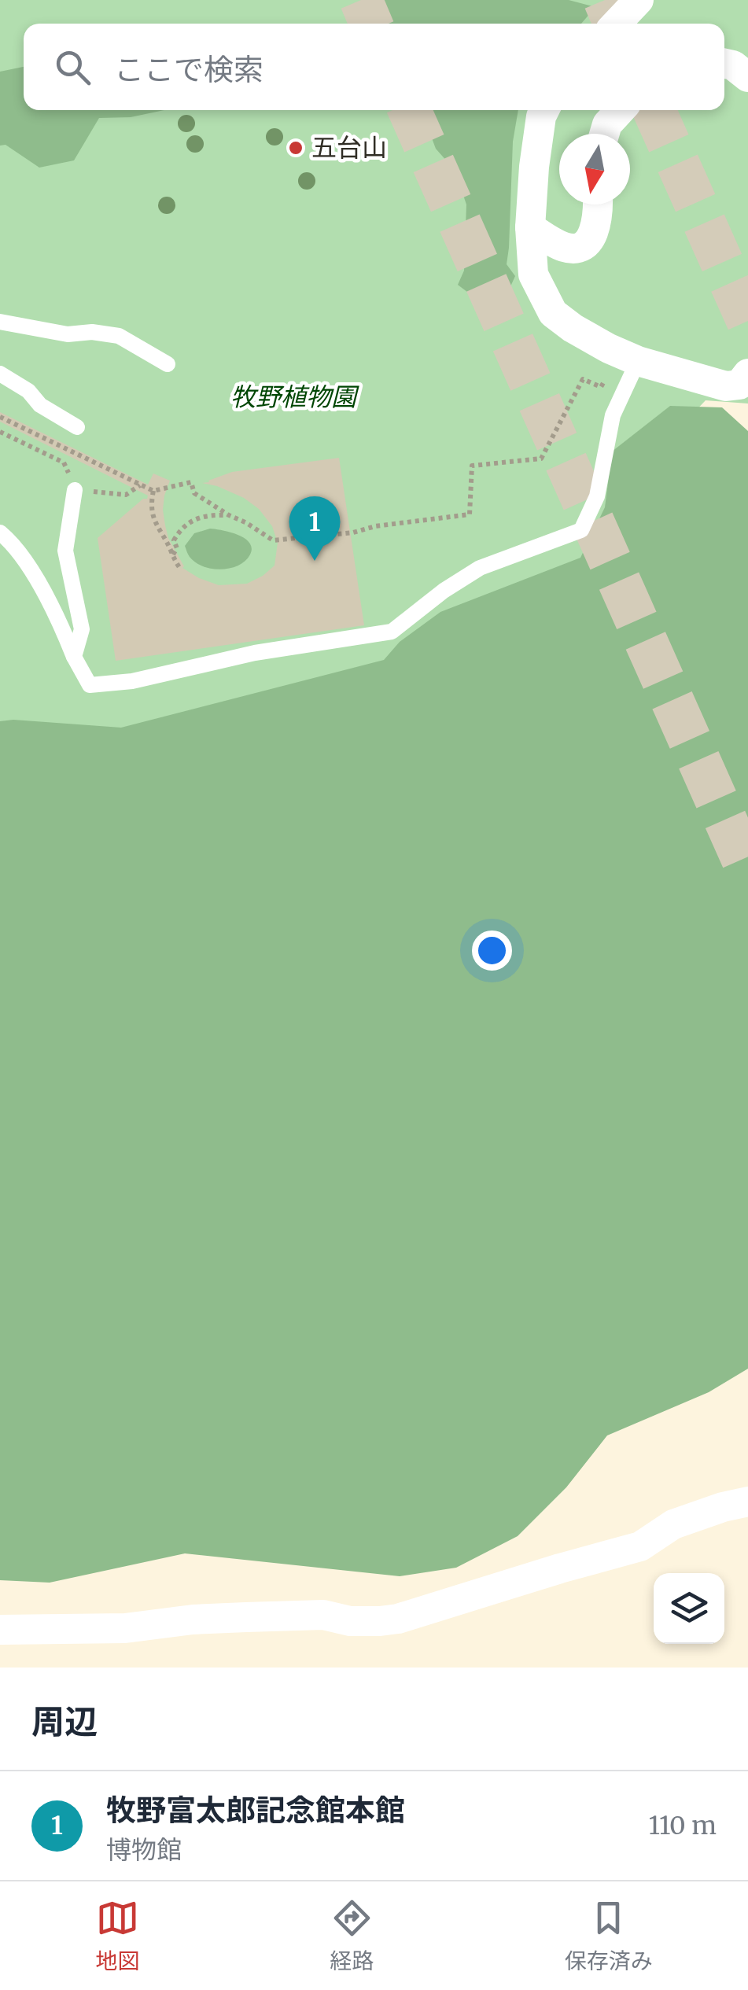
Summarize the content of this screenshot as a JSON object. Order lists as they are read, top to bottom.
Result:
{
  "parks": ["牧野植物園"],
  "places": ["五台山"],
  "north": "bottom",
  "page": {
    "search": "ここで検索",
    "pins": "1",
    "heading": "周辺",
    "list": [
      {
        "mark": "1",
        "name": "牧野富太郎記念館本館",
        "note": "博物館",
        "value": "110 m"
      }
    ],
    "nav": ["地図", "経路", "保存済み"]
  }
}
